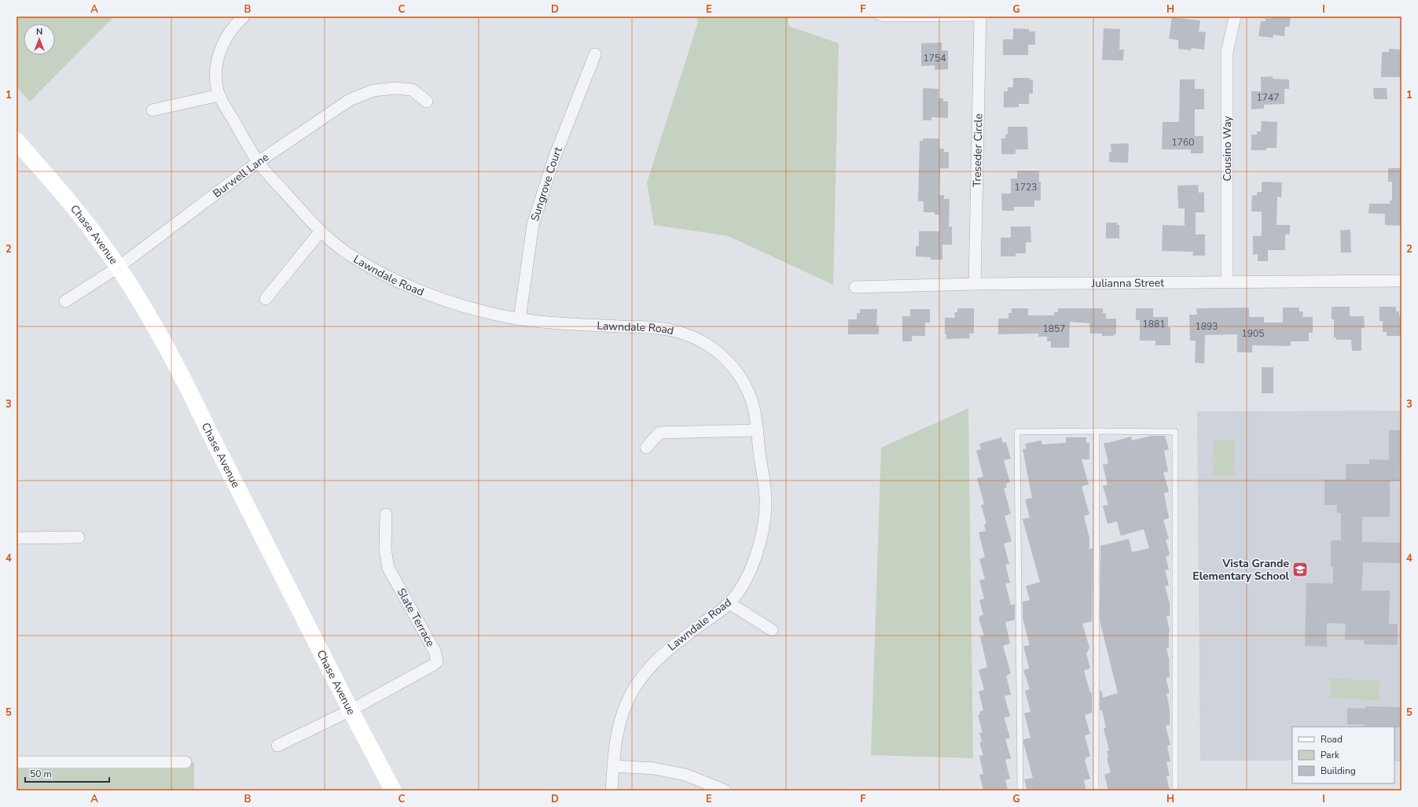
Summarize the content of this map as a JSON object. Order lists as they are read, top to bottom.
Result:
{
  "streets": {
    "main road": ["Chase Avenue"],
    "street": [
      "Cousino Way",
      "Treseder Circle",
      "Burwell Lane",
      "Sungrove Court",
      "Lawndale Road",
      "Julianna Street",
      "Slate Terrace"
    ]
  },
  "crossings": [
    ["Cousino Way", "Julianna Street"],
    ["Treseder Circle", "Julianna Street"],
    ["Burwell Lane", "Chase Avenue"],
    ["Burwell Lane", "Lawndale Road"],
    ["Sungrove Court", "Lawndale Road"],
    ["Chase Avenue", "Slate Terrace"]
  ],
  "places": {
    "school or university": ["Vista Grande Elementary School"]
  },
  "house_numbers": [
    "1754",
    "1747",
    "1760",
    "1723",
    "1881",
    "1893",
    "1857",
    "1905"
  ],
  "legend": ["Road", "Park", "Building"],
  "scale_bar": "50 m",
  "north": "top",
  "grid": {
    "columns": [
      "A",
      "B",
      "C",
      "D",
      "E",
      "F",
      "G",
      "H",
      "I"
    ],
    "rows": [
      "1",
      "2",
      "3",
      "4",
      "5"
    ]
  }
}
